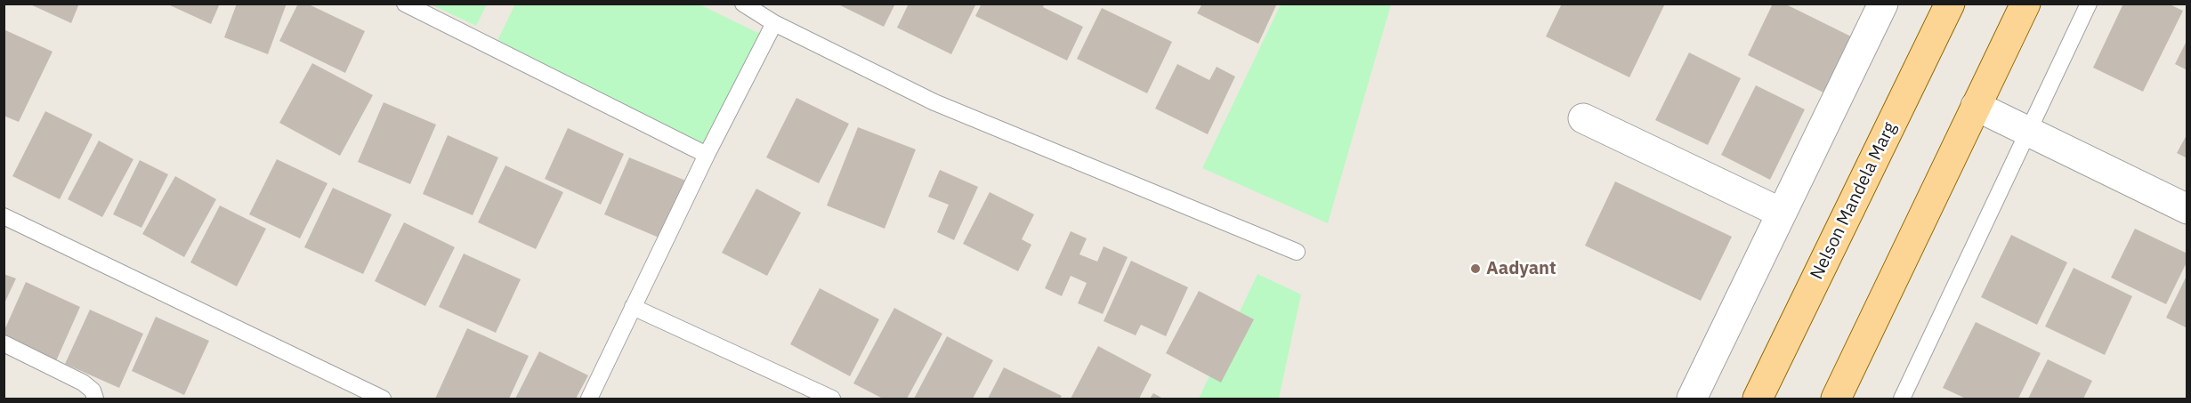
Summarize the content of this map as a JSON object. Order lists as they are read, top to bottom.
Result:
{
  "streets": {
    "main road": ["Nelson Mandela Marg"]
  },
  "places": ["Aadyant"]
}
